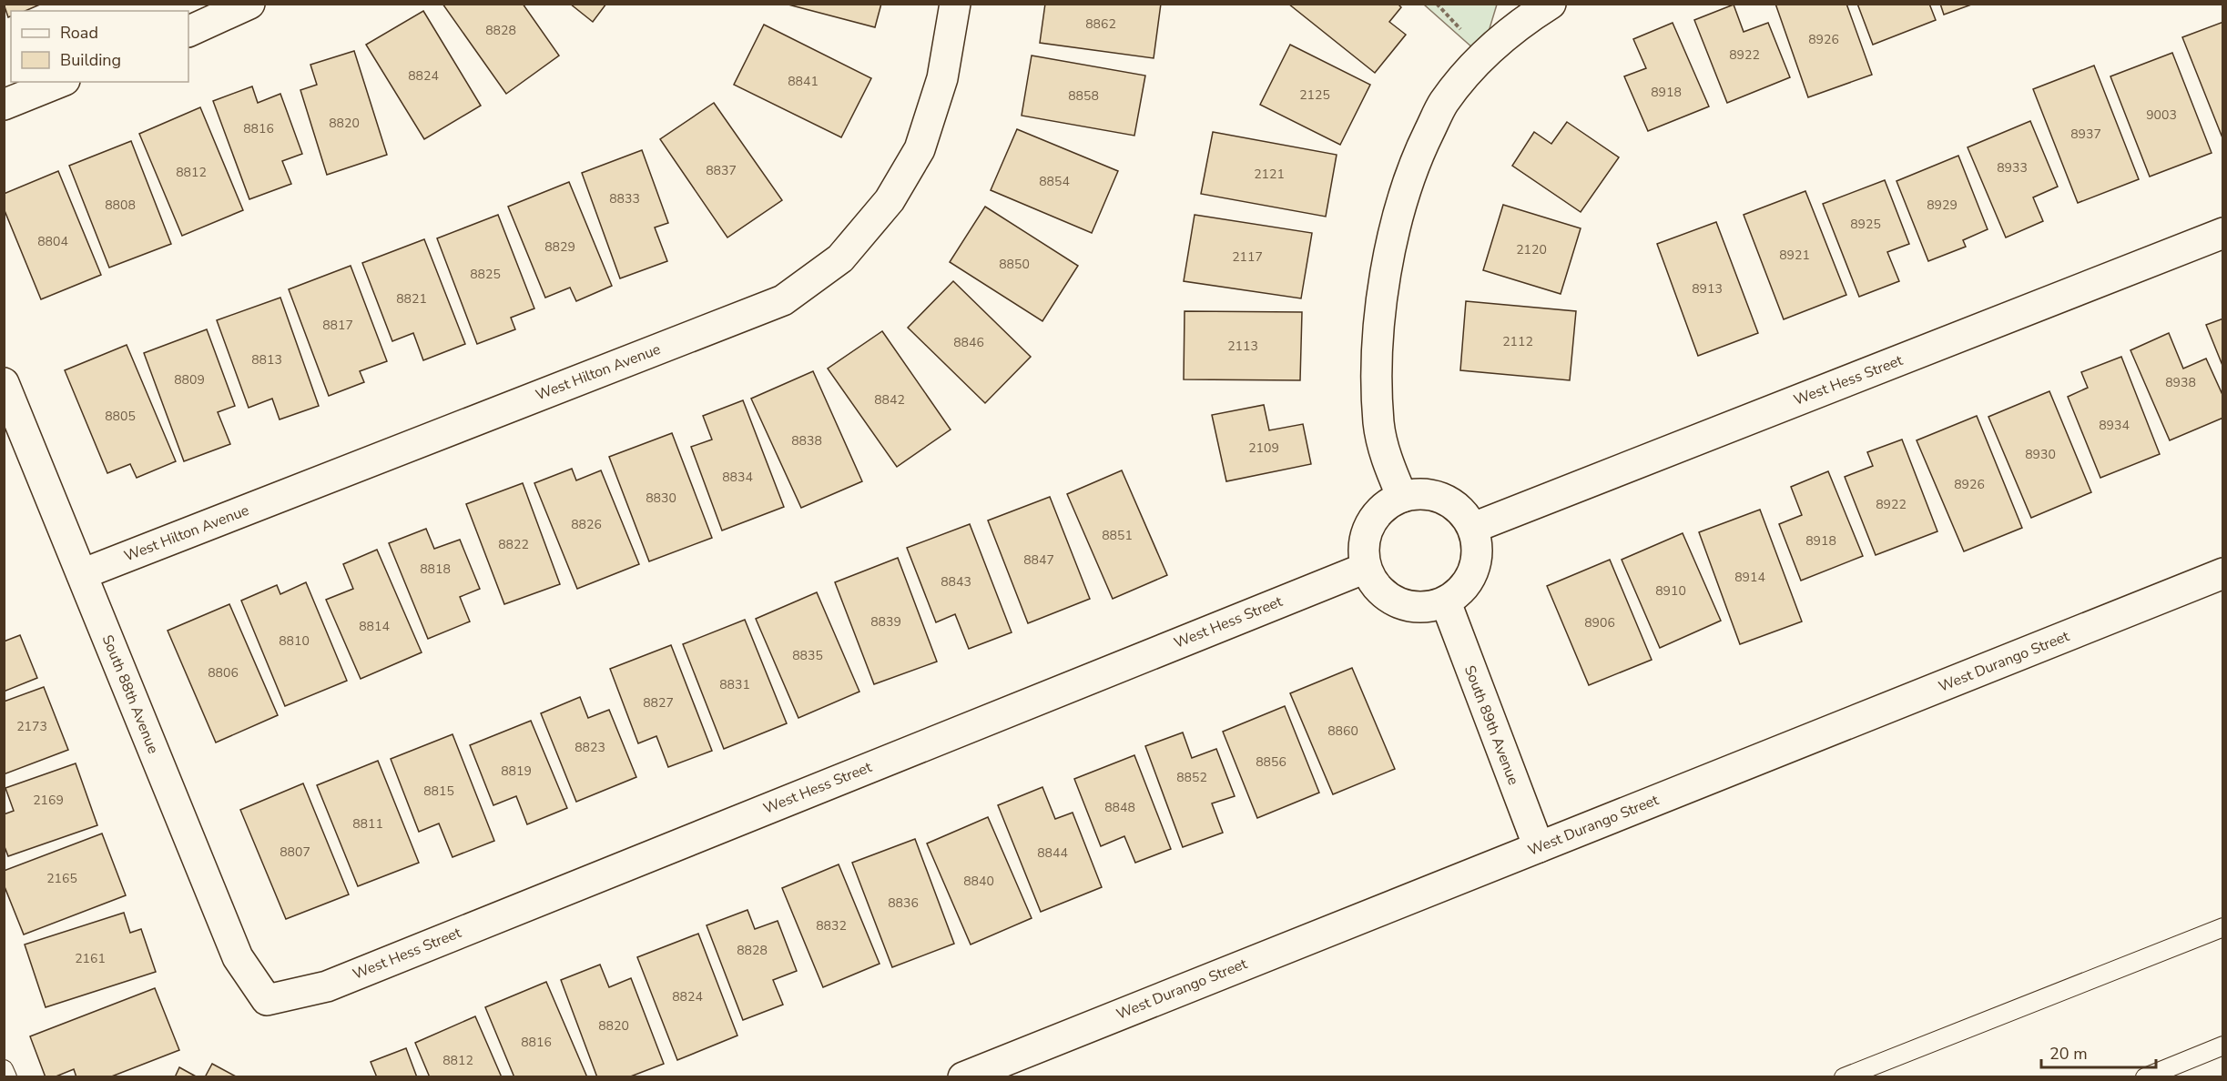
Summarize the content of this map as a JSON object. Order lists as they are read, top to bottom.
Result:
{
  "streets": {
    "street": [
      "West Hilton Avenue",
      "West Hess Street",
      "West Durango Street",
      "South 88th Avenue",
      "South 89th Avenue"
    ]
  },
  "crossings": [
    ["West Hilton Avenue", "South 88th Avenue"],
    ["West Hess Street", "South 88th Avenue"],
    ["West Hess Street", "South 89th Avenue"],
    ["West Durango Street", "South 89th Avenue"]
  ],
  "house_numbers": [
    "8862",
    "8828",
    "8926",
    "8922",
    "8824",
    "8841",
    "8918",
    "2125",
    "8858",
    "9003",
    "8820",
    "8816",
    "8937",
    "8933",
    "8837",
    "8812",
    "2121",
    "8854",
    "8833",
    "8808",
    "8929",
    "8925",
    "8804",
    "8829",
    "2120",
    "8921",
    "2117",
    "8850",
    "8825",
    "8913",
    "8821",
    "8817",
    "2112",
    "8846",
    "2113",
    "8813",
    "8809",
    "8938",
    "8842",
    "8805",
    "8934",
    "8838",
    "2109",
    "8930",
    "8834",
    "8926",
    "8830",
    "8922",
    "8826",
    "8851",
    "8918",
    "8822",
    "8847",
    "8818",
    "8914",
    "8843",
    "8910",
    "8839",
    "8906",
    "8814",
    "8810",
    "8835",
    "8806",
    "8831",
    "8827",
    "2173",
    "8860",
    "8823",
    "8856",
    "8819",
    "8852",
    "8815",
    "2169",
    "8848",
    "8811",
    "8807",
    "8844",
    "2165",
    "8840",
    "8836",
    "8832",
    "8828",
    "2161",
    "8824",
    "8820",
    "8816",
    "8812"
  ],
  "legend": ["Road", "Building"],
  "scale_bar": "20 m"
}
